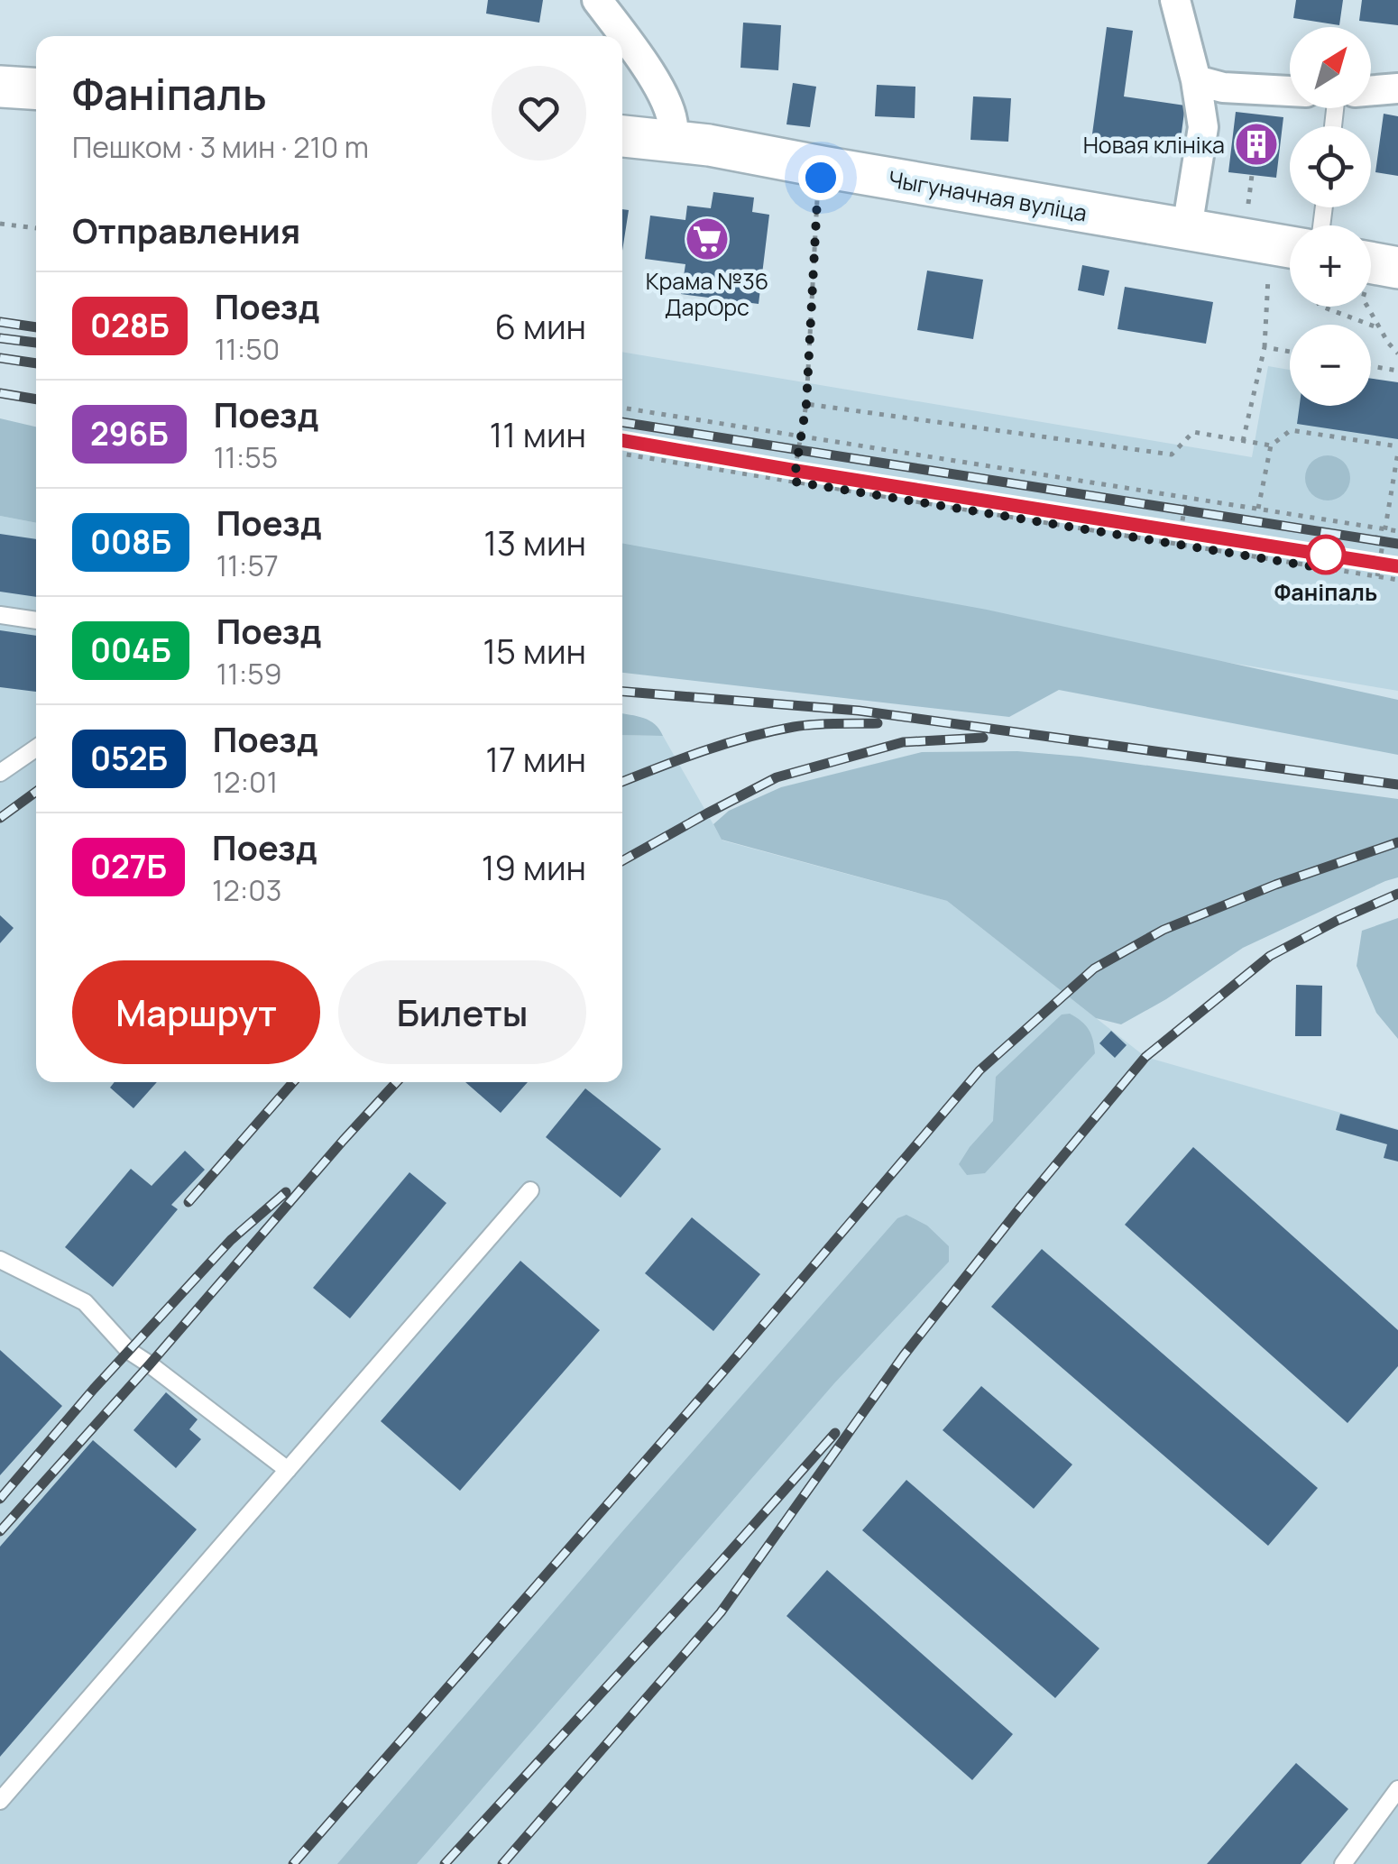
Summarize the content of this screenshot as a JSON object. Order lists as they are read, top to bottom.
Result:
{
  "streets": {
    "street": ["Чыгуначная вуліца"]
  },
  "places": {
    "building": ["Новая клініка"],
    "supermarket": ["Крама №36 ДарОрс"],
    "other": ["Фаніпаль"]
  },
  "north": "top right",
  "page": {
    "map_buttons": ["+", "−"],
    "heading": [
      ["Фаніпаль", "Пешком · 3 мин · 210 m"],
      "Отправления"
    ],
    "list": [
      {
        "mark": "028Б",
        "name": "Поезд",
        "note": "11:50",
        "value": "6 мин"
      },
      {
        "mark": "296Б",
        "name": "Поезд",
        "note": "11:55",
        "value": "11 мин"
      },
      {
        "mark": "008Б",
        "name": "Поезд",
        "note": "11:57",
        "value": "13 мин"
      },
      {
        "mark": "004Б",
        "name": "Поезд",
        "note": "11:59",
        "value": "15 мин"
      },
      {
        "mark": "052Б",
        "name": "Поезд",
        "note": "12:01",
        "value": "17 мин"
      },
      {
        "mark": "027Б",
        "name": "Поезд",
        "note": "12:03",
        "value": "19 мин"
      }
    ],
    "buttons": ["Маршрут", "Билеты"]
  }
}
